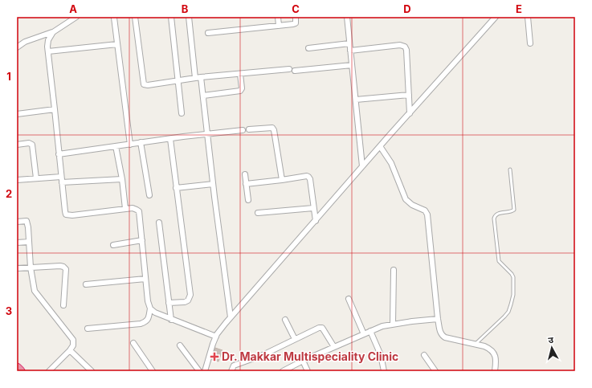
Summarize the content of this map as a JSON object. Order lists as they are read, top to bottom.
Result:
{
  "places": {
    "health": ["Dr. Makkar Multispeciality Clinic"]
  },
  "north": "top",
  "grid": {
    "columns": [
      "A",
      "B",
      "C",
      "D",
      "E"
    ],
    "rows": ["1", "2", "3"]
  }
}
